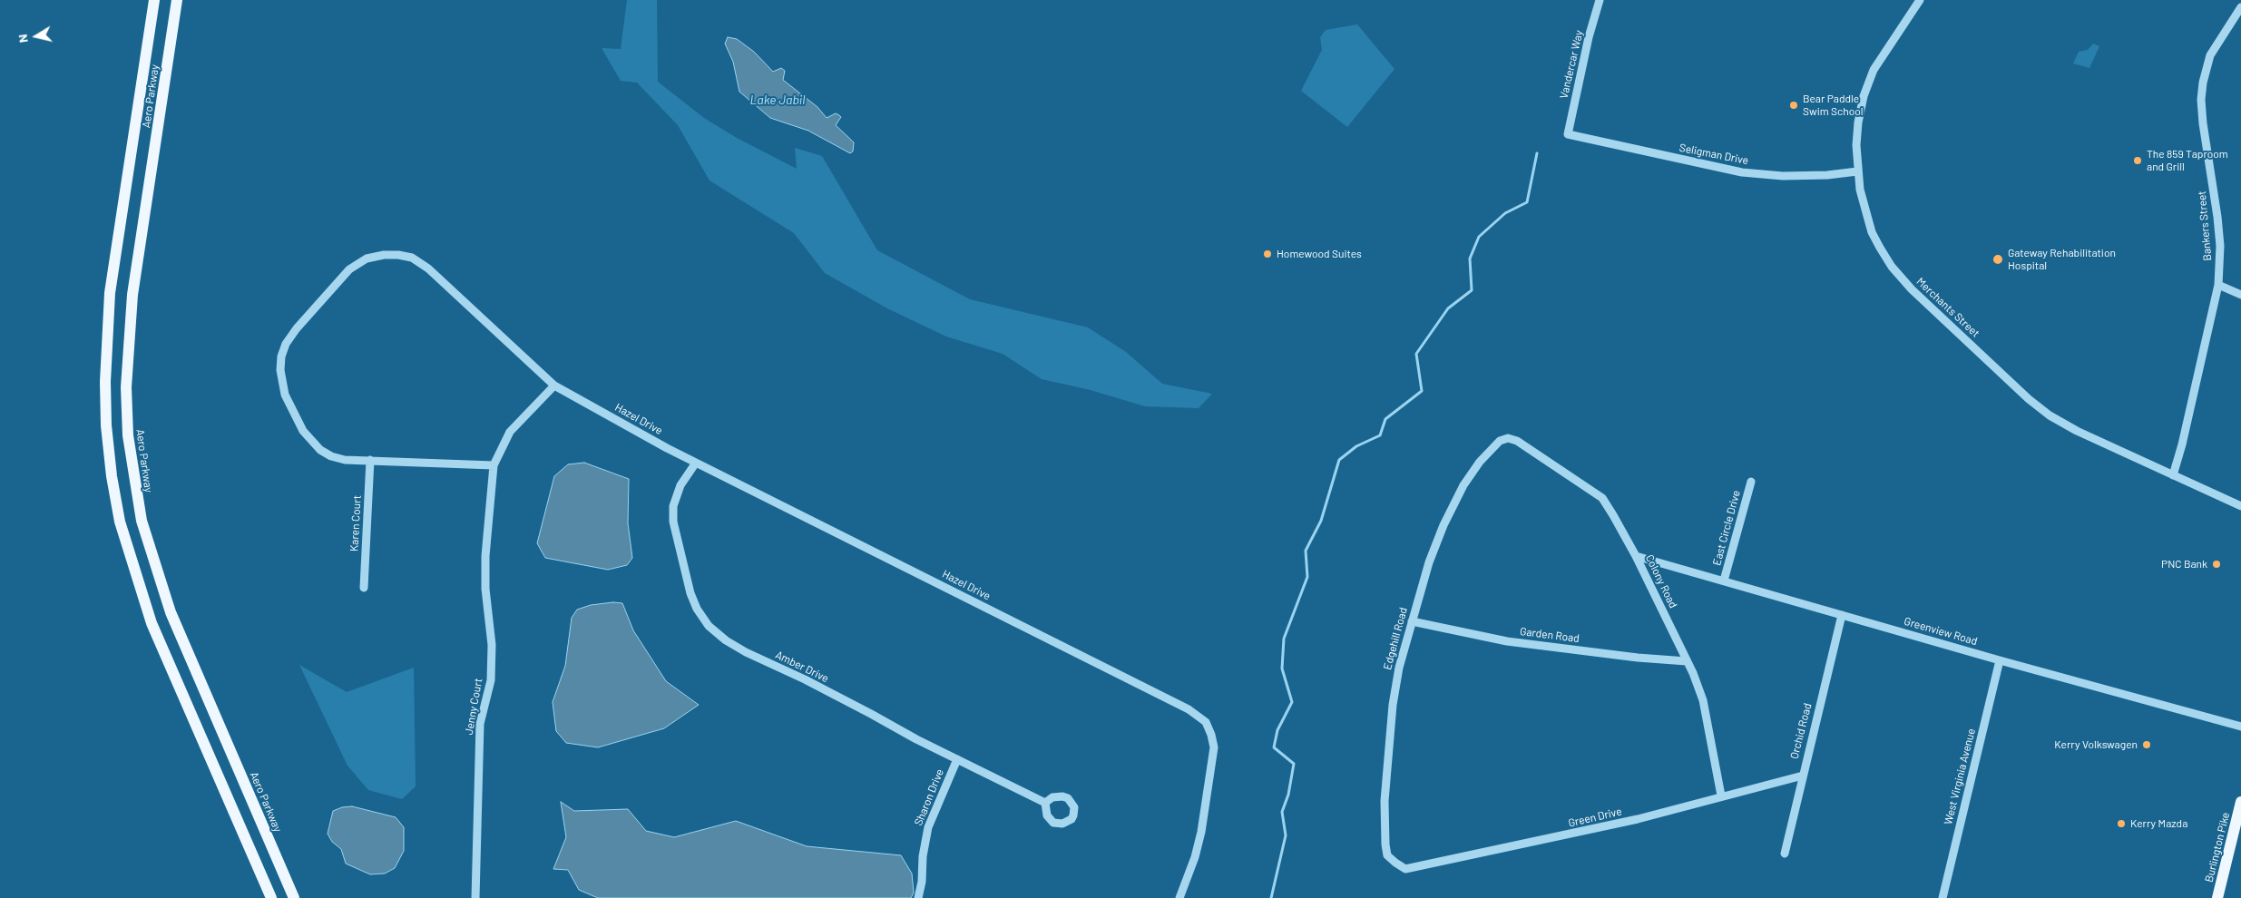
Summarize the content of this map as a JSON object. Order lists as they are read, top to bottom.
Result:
{
  "streets": {
    "main road": ["Aero Parkway", "Burlington Pike"],
    "street": [
      "Vandercar Way",
      "Seligman Drive",
      "Bankers Street",
      "Merchants Street",
      "Hazel Drive",
      "Karen Court",
      "East Circle Drive",
      "Colony Road",
      "Greenview Road",
      "Garden Road",
      "Edgehill Road",
      "Amber Drive",
      "Jenny Court",
      "Orchid Road",
      "West Virginia Avenue",
      "Sharon Drive",
      "Green Drive"
    ]
  },
  "crossings": [
    ["Vandercar Way", "Seligman Drive"],
    ["Seligman Drive", "Merchants Street"],
    ["Bankers Street", "Merchants Street"],
    ["Hazel Drive", "Karen Court"],
    ["Hazel Drive", "Amber Drive"],
    ["Hazel Drive", "Jenny Court"],
    ["East Circle Drive", "Greenview Road"],
    ["Colony Road", "Greenview Road"],
    ["Colony Road", "Garden Road"],
    ["Colony Road", "Edgehill Road"],
    ["Colony Road", "Green Drive"],
    ["Greenview Road", "Orchid Road"],
    ["Greenview Road", "West Virginia Avenue"],
    ["Garden Road", "Edgehill Road"],
    ["Edgehill Road", "Green Drive"],
    ["Amber Drive", "Sharon Drive"],
    ["Orchid Road", "Green Drive"]
  ],
  "water": ["Lake Jabil"],
  "places": [
    "Bear Paddle Swim School",
    "The 859 Taproom and Grill",
    "Homewood Suites",
    "Gateway Rehabilitation Hospital",
    "PNC Bank",
    "Kerry Volkswagen",
    "Kerry Mazda"
  ],
  "north": "left"
}
